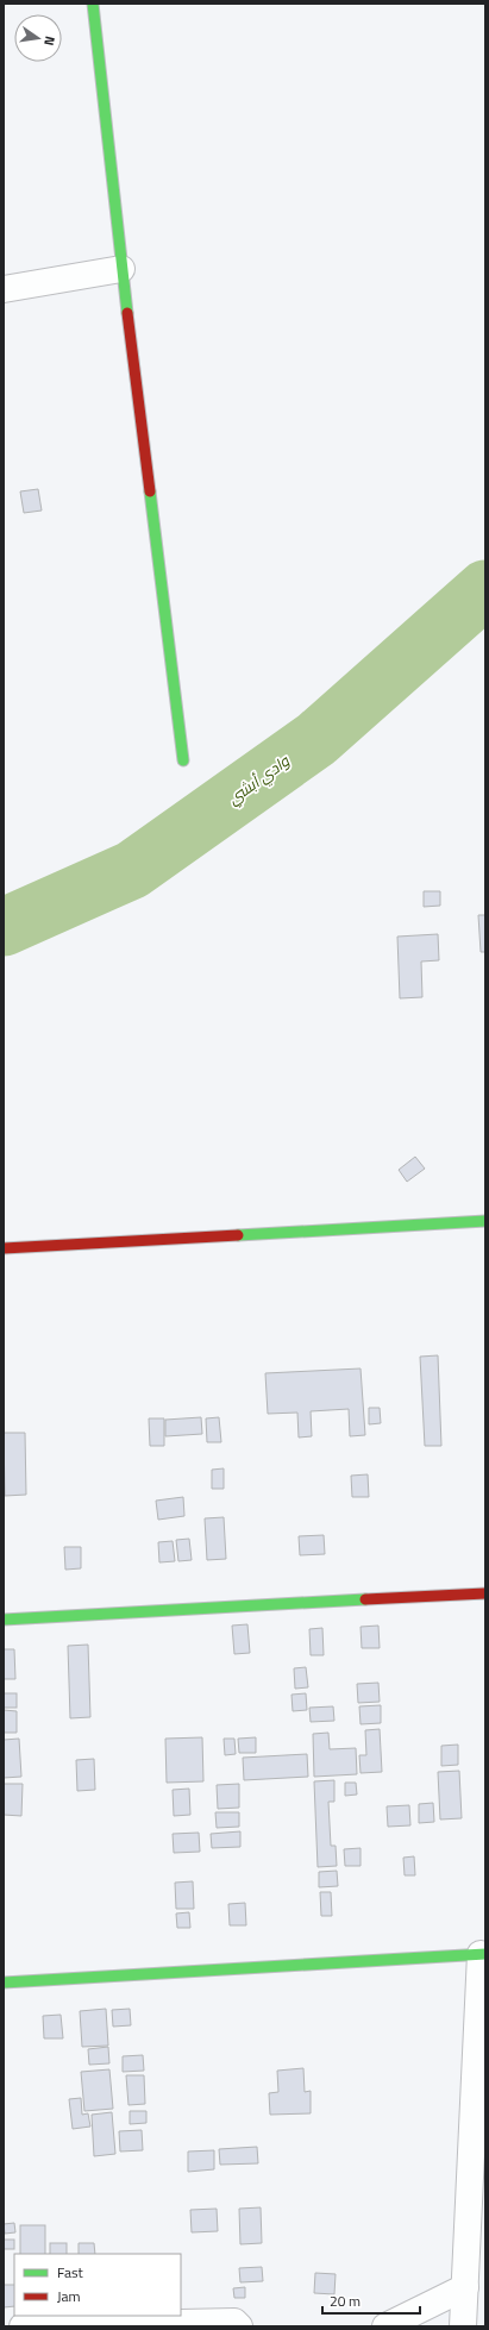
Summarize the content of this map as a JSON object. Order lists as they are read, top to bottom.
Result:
{
  "water": ["وادي أبشي"],
  "legend": ["Fast", "Jam"],
  "scale_bar": "20 m",
  "north": "right"
}
